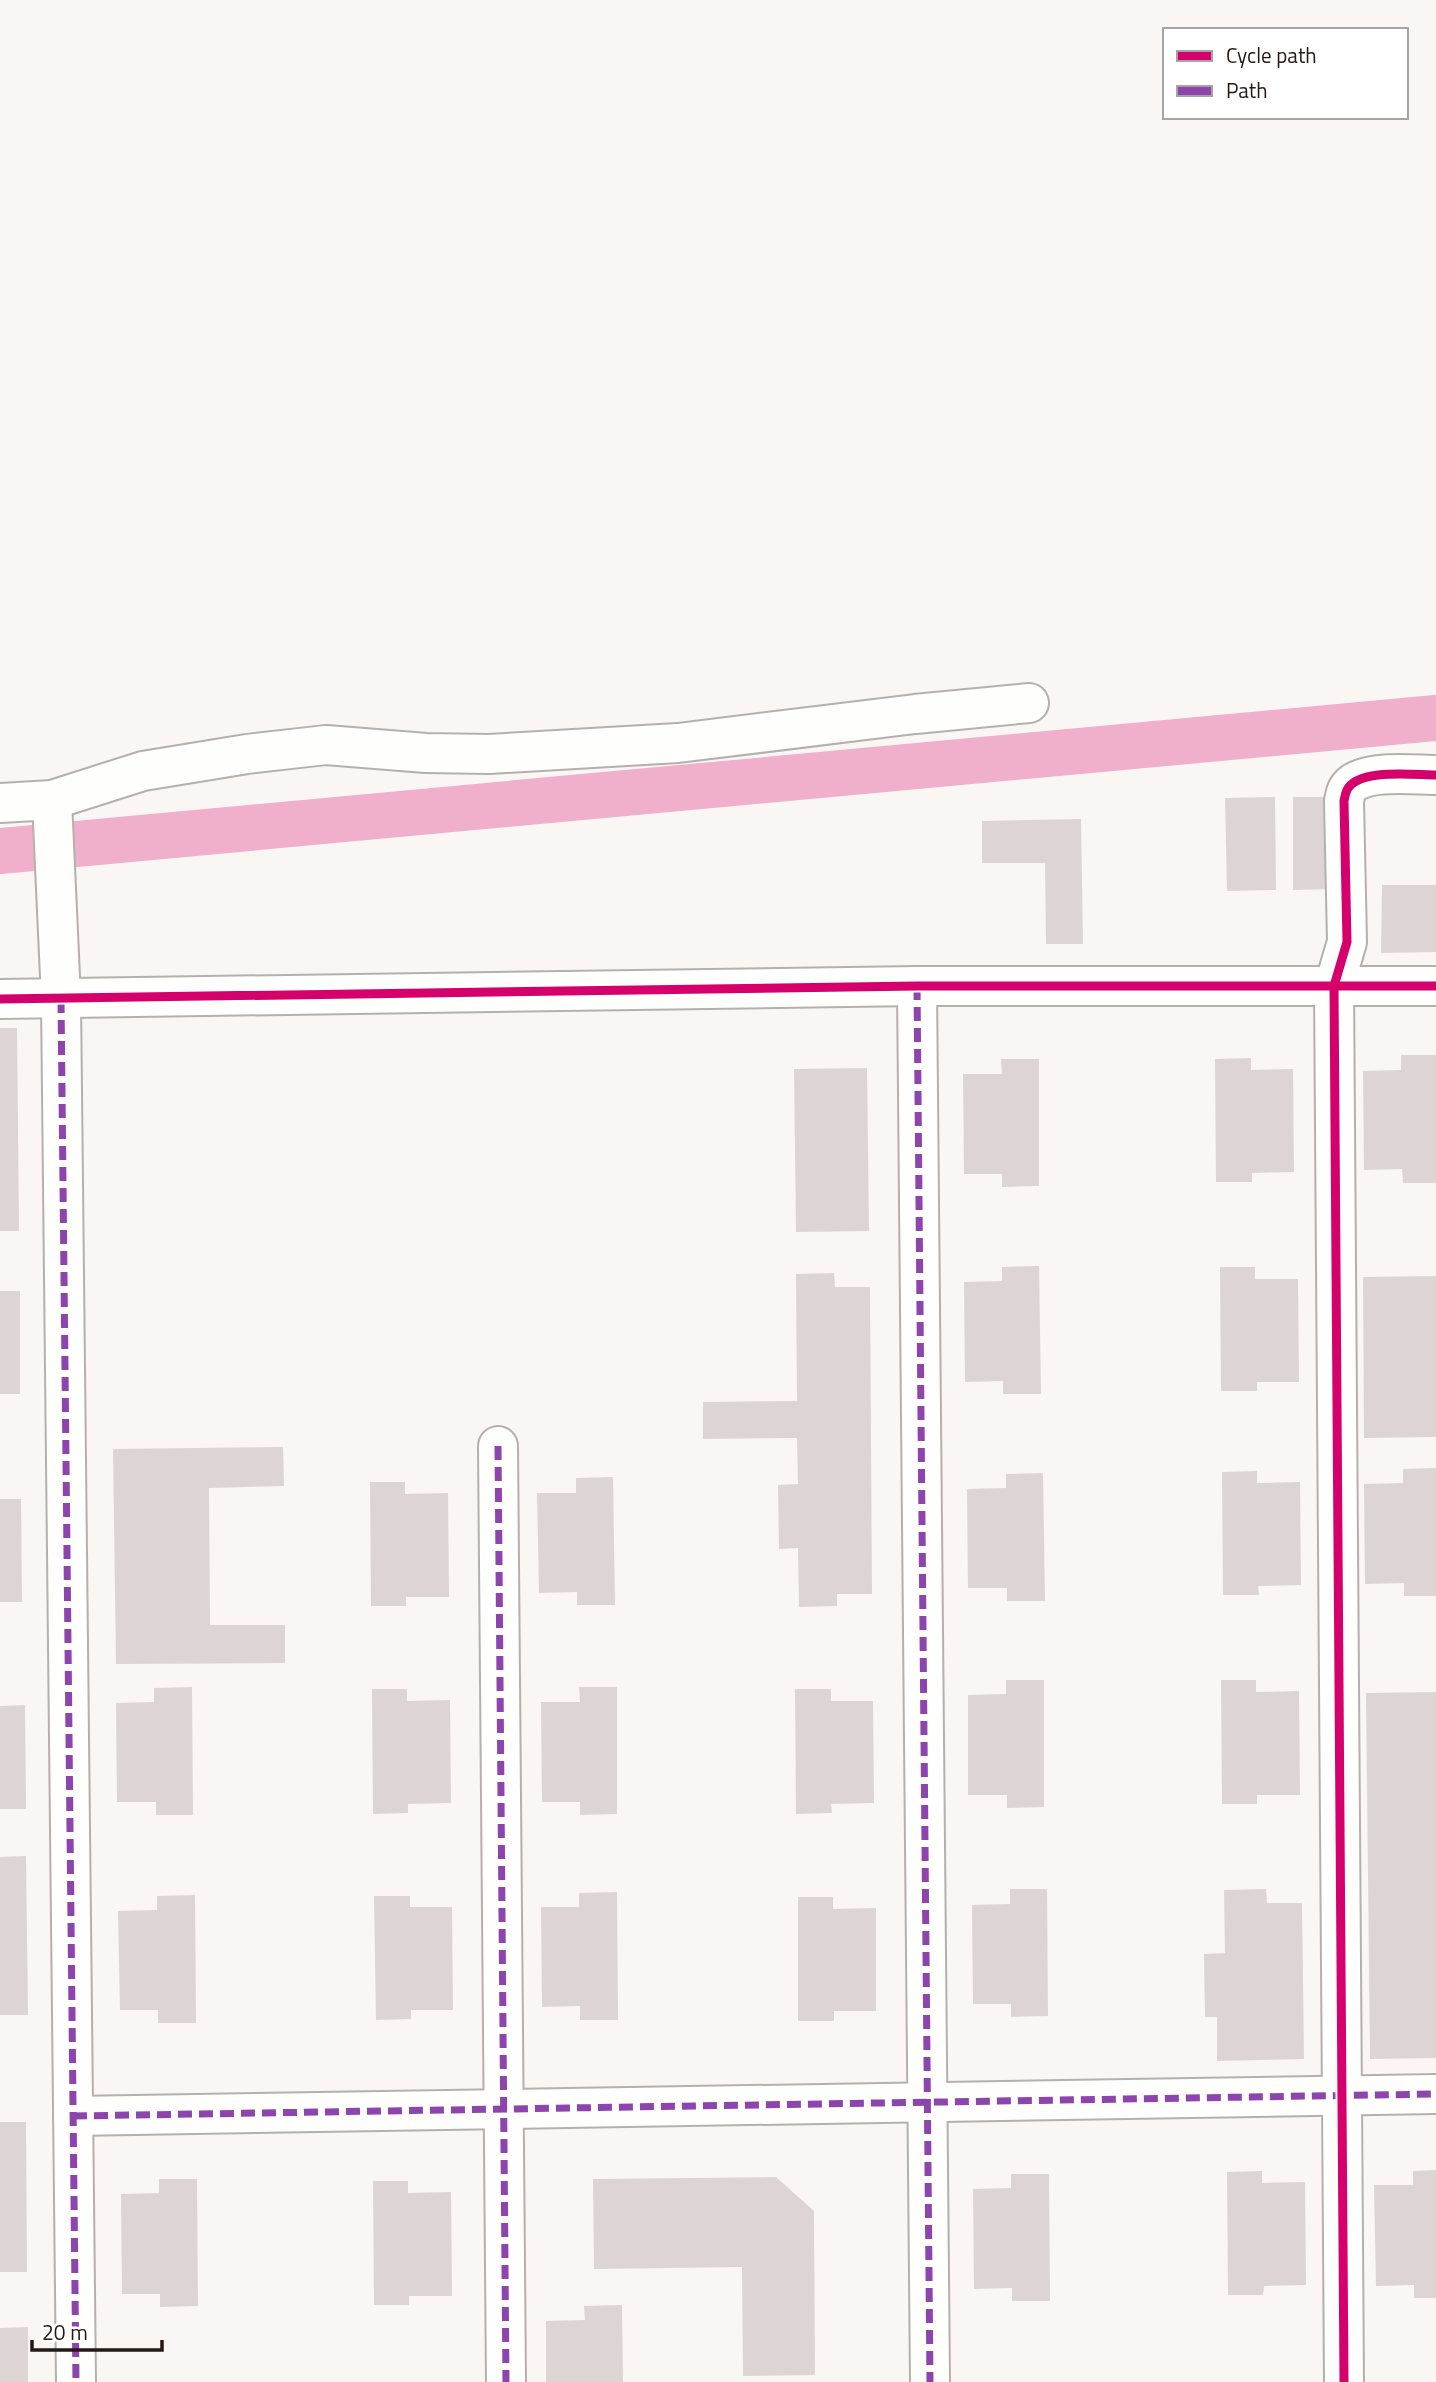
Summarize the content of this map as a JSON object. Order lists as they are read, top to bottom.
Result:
{
  "legend": ["Cycle path", "Path"],
  "scale_bar": "20 m"
}
